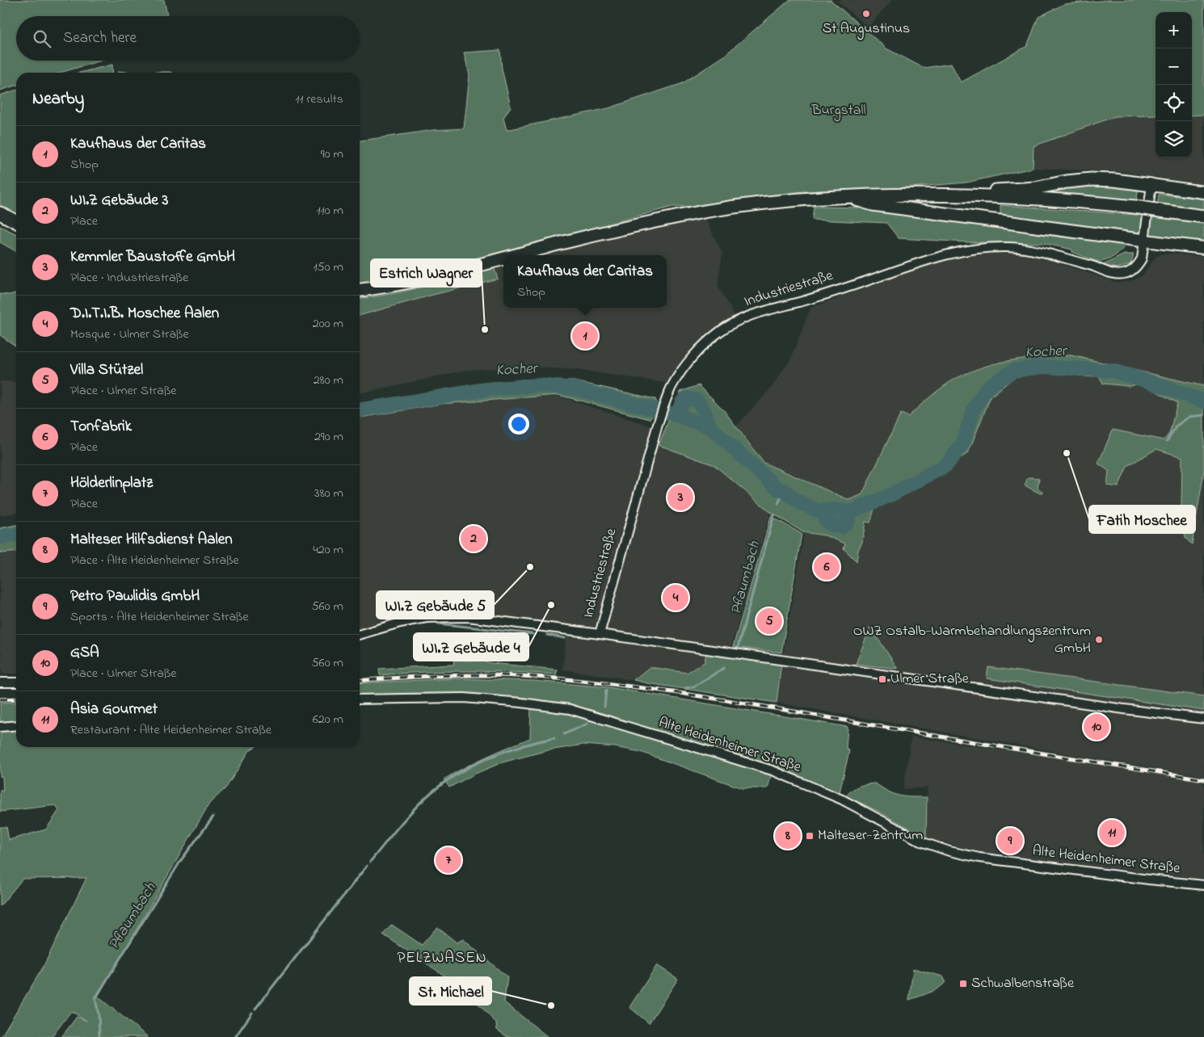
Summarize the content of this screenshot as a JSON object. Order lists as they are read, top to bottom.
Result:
{
  "streets": {
    "street": ["Industriestraße", "Alte Heidenheimer Straße"]
  },
  "districts": ["PELZWASEN"],
  "water": ["Kocher", "Pflaumbach"],
  "parks": ["Burgstall"],
  "places": {
    "other": [
      "St Augustinus",
      "Estrich Wagner",
      "Fatih Moschee",
      "WI.Z Gebäude 5",
      "WI.Z Gebäude 4",
      "OWZ Ostalb-Warmbehandlungszentrum GmbH",
      "St. Michael"
    ],
    "transit": ["Ulmer Straße", "Malteser-Zentrum", "Schwalbenstraße"]
  },
  "page": {
    "map_buttons": ["+", "−"],
    "search": "Search here",
    "heading": ["Nearby", "11 results"],
    "list": [
      {
        "mark": "1",
        "name": "Kaufhaus der Caritas",
        "note": "Shop",
        "value": "90 m"
      },
      {
        "mark": "2",
        "name": "WI.Z Gebäude 3",
        "note": "Place",
        "value": "110 m"
      },
      {
        "mark": "3",
        "name": "Kemmler Baustoffe GmbH",
        "note": "Place · Industriestraße",
        "value": "150 m"
      },
      {
        "mark": "4",
        "name": "D.I.T.I.B. Moschee Aalen",
        "note": "Mosque · Ulmer Straße",
        "value": "200 m"
      },
      {
        "mark": "5",
        "name": "Villa Stützel",
        "note": "Place · Ulmer Straße",
        "value": "280 m"
      },
      {
        "mark": "6",
        "name": "Tonfabrik",
        "note": "Place",
        "value": "290 m"
      },
      {
        "mark": "7",
        "name": "Hölderlinplatz",
        "note": "Place",
        "value": "380 m"
      },
      {
        "mark": "8",
        "name": "Malteser Hilfsdienst Aalen",
        "note": "Place · Alte Heidenheimer Straße",
        "value": "420 m"
      },
      {
        "mark": "9",
        "name": "Petro Pawlidis GmbH",
        "note": "Sports · Alte Heidenheimer Straße",
        "value": "560 m"
      },
      {
        "mark": "10",
        "name": "GSA",
        "note": "Place · Ulmer Straße",
        "value": "560 m"
      },
      {
        "mark": "11",
        "name": "Asia Gourmet",
        "note": "Restaurant · Alte Heidenheimer Straße",
        "value": "620 m"
      }
    ],
    "popup": ["Kaufhaus der Caritas", "Shop"],
    "pins": [
      "1",
      "3",
      "2",
      "6",
      "4",
      "5",
      "10",
      "11",
      "8",
      "9",
      "7"
    ]
  }
}
